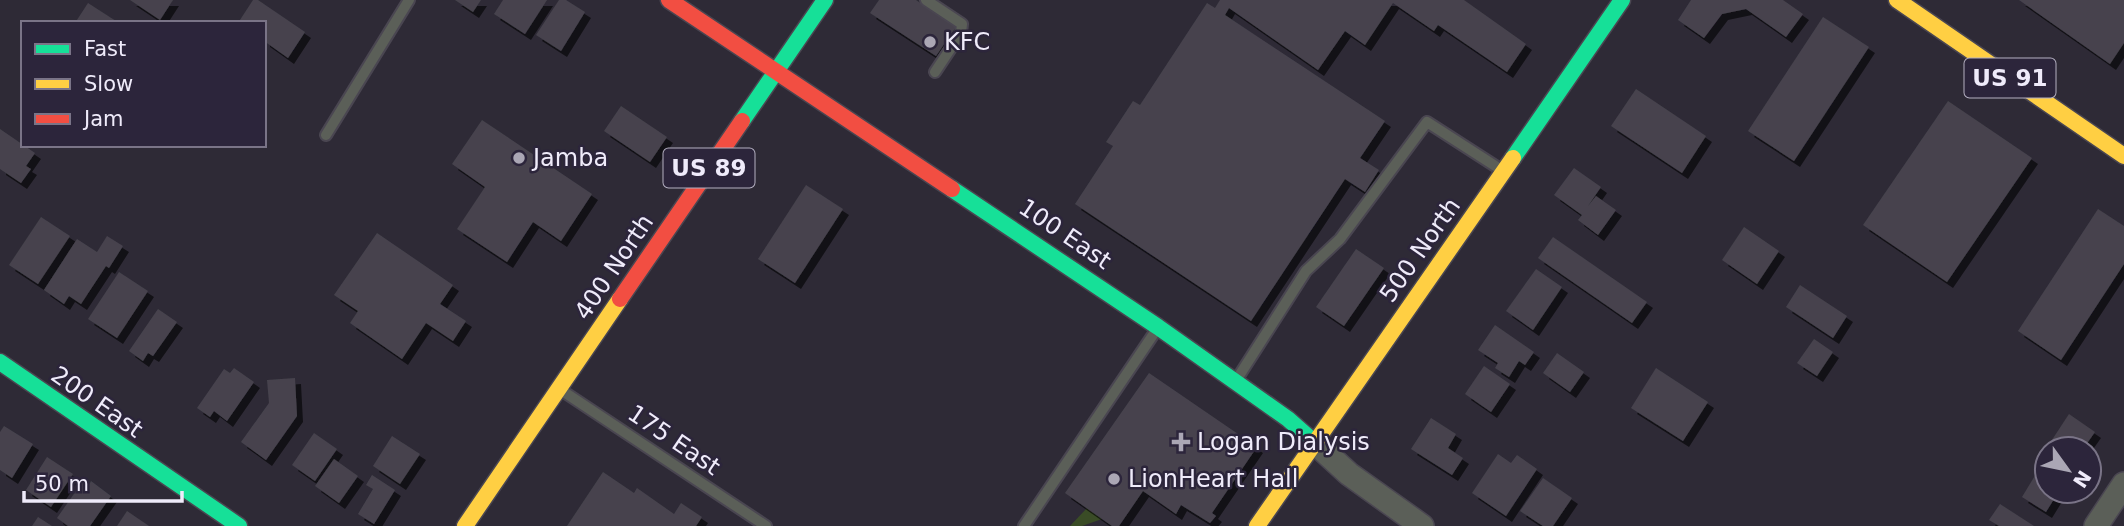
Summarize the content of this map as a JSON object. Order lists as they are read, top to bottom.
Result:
{
  "streets": {
    "street": [
      "US 91",
      "US 89",
      "100 East",
      "500 North",
      "400 North",
      "200 East"
    ],
    "lane": ["175 East"]
  },
  "crossings": [
    ["100 East", "500 North"],
    ["100 East", "400 North"],
    ["400 North", "175 East"]
  ],
  "places": {
    "other": ["KFC", "Jamba", "LionHeart Hall"],
    "health": ["Logan Dialysis"]
  },
  "legend": ["Fast", "Slow", "Jam"],
  "scale_bar": "50 m",
  "north": "bottom right"
}
